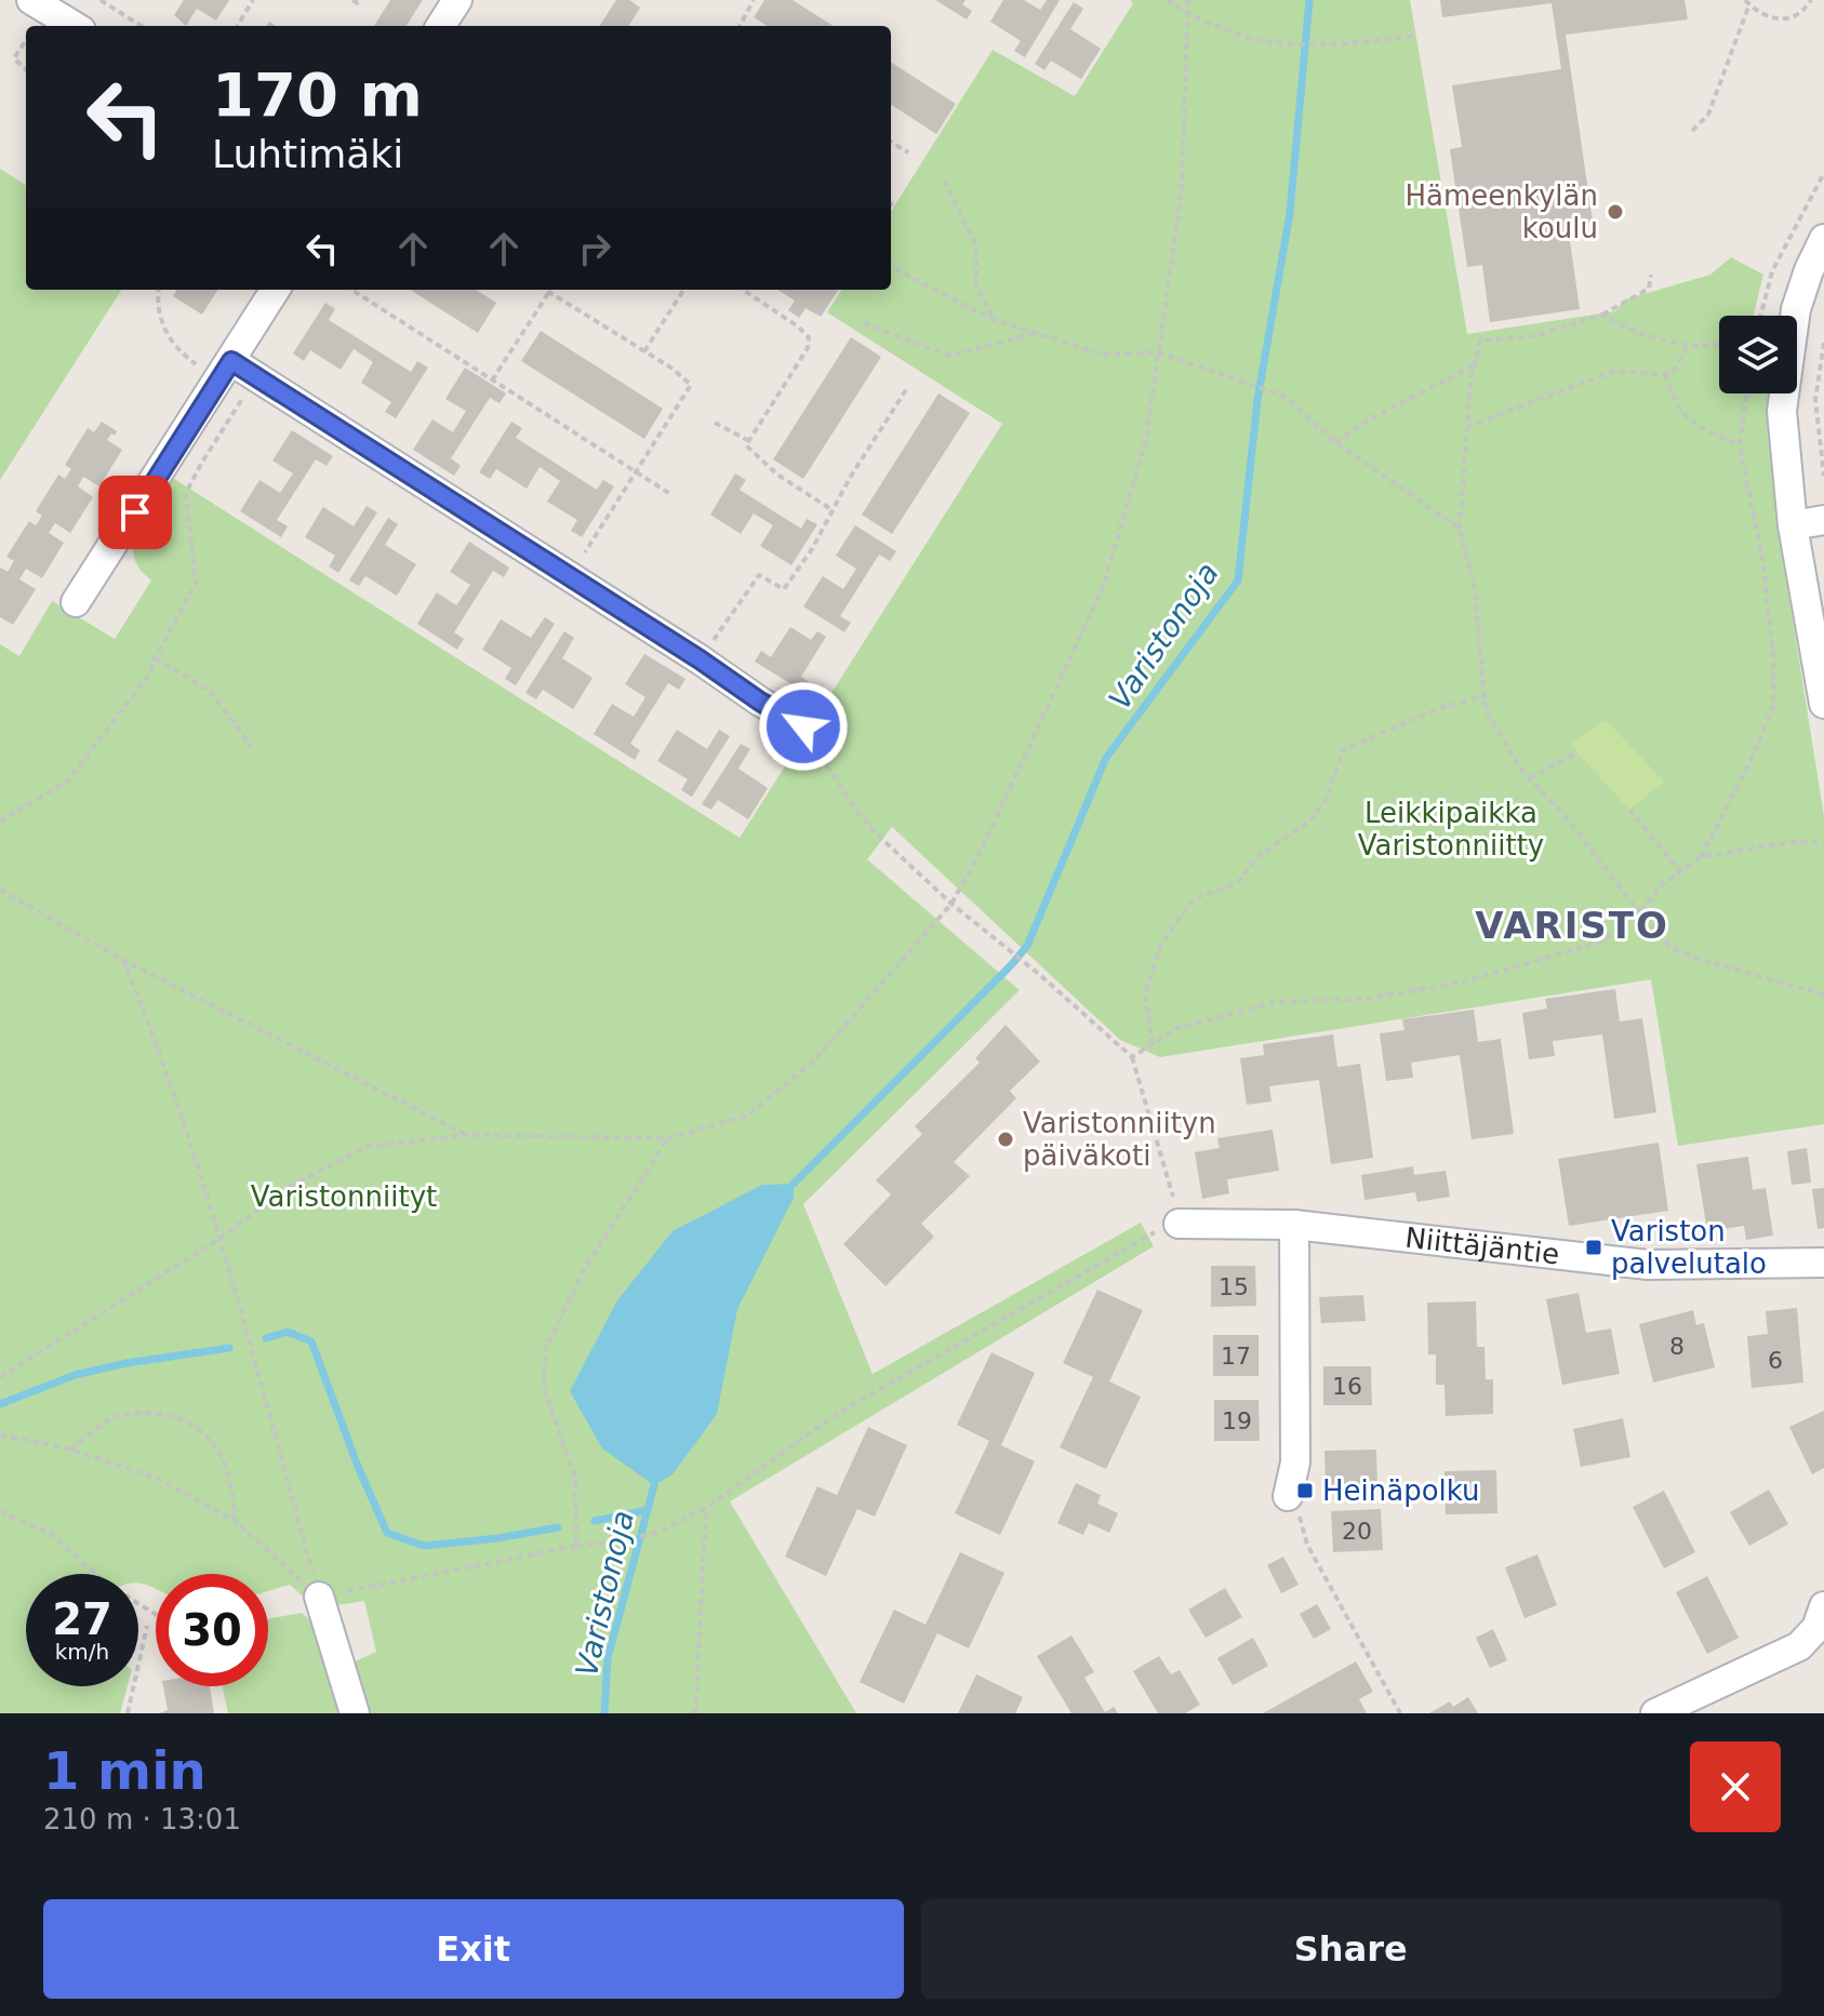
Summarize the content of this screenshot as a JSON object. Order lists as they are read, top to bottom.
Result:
{
  "streets": {
    "street": ["Niittäjäntie"]
  },
  "districts": ["VARISTO"],
  "water": ["Varistonoja"],
  "parks": ["Leikkipaikka Varistonniitty", "Varistonniityt"],
  "places": {
    "other": ["Hämeenkylän koulu", "Varistonniityn päiväkoti"],
    "transit": ["Variston palvelutalo", "Heinäpolku"]
  },
  "house_numbers": [
    "15",
    "8",
    "17",
    "6",
    "16",
    "19",
    "20"
  ],
  "page": {
    "turn": ["170 m", "Luhtimäki"],
    "speed": "27 km/h",
    "limit": "30",
    "heading": ["1 min", "210 m · 13:01"],
    "buttons": ["Exit", "Share"]
  }
}
